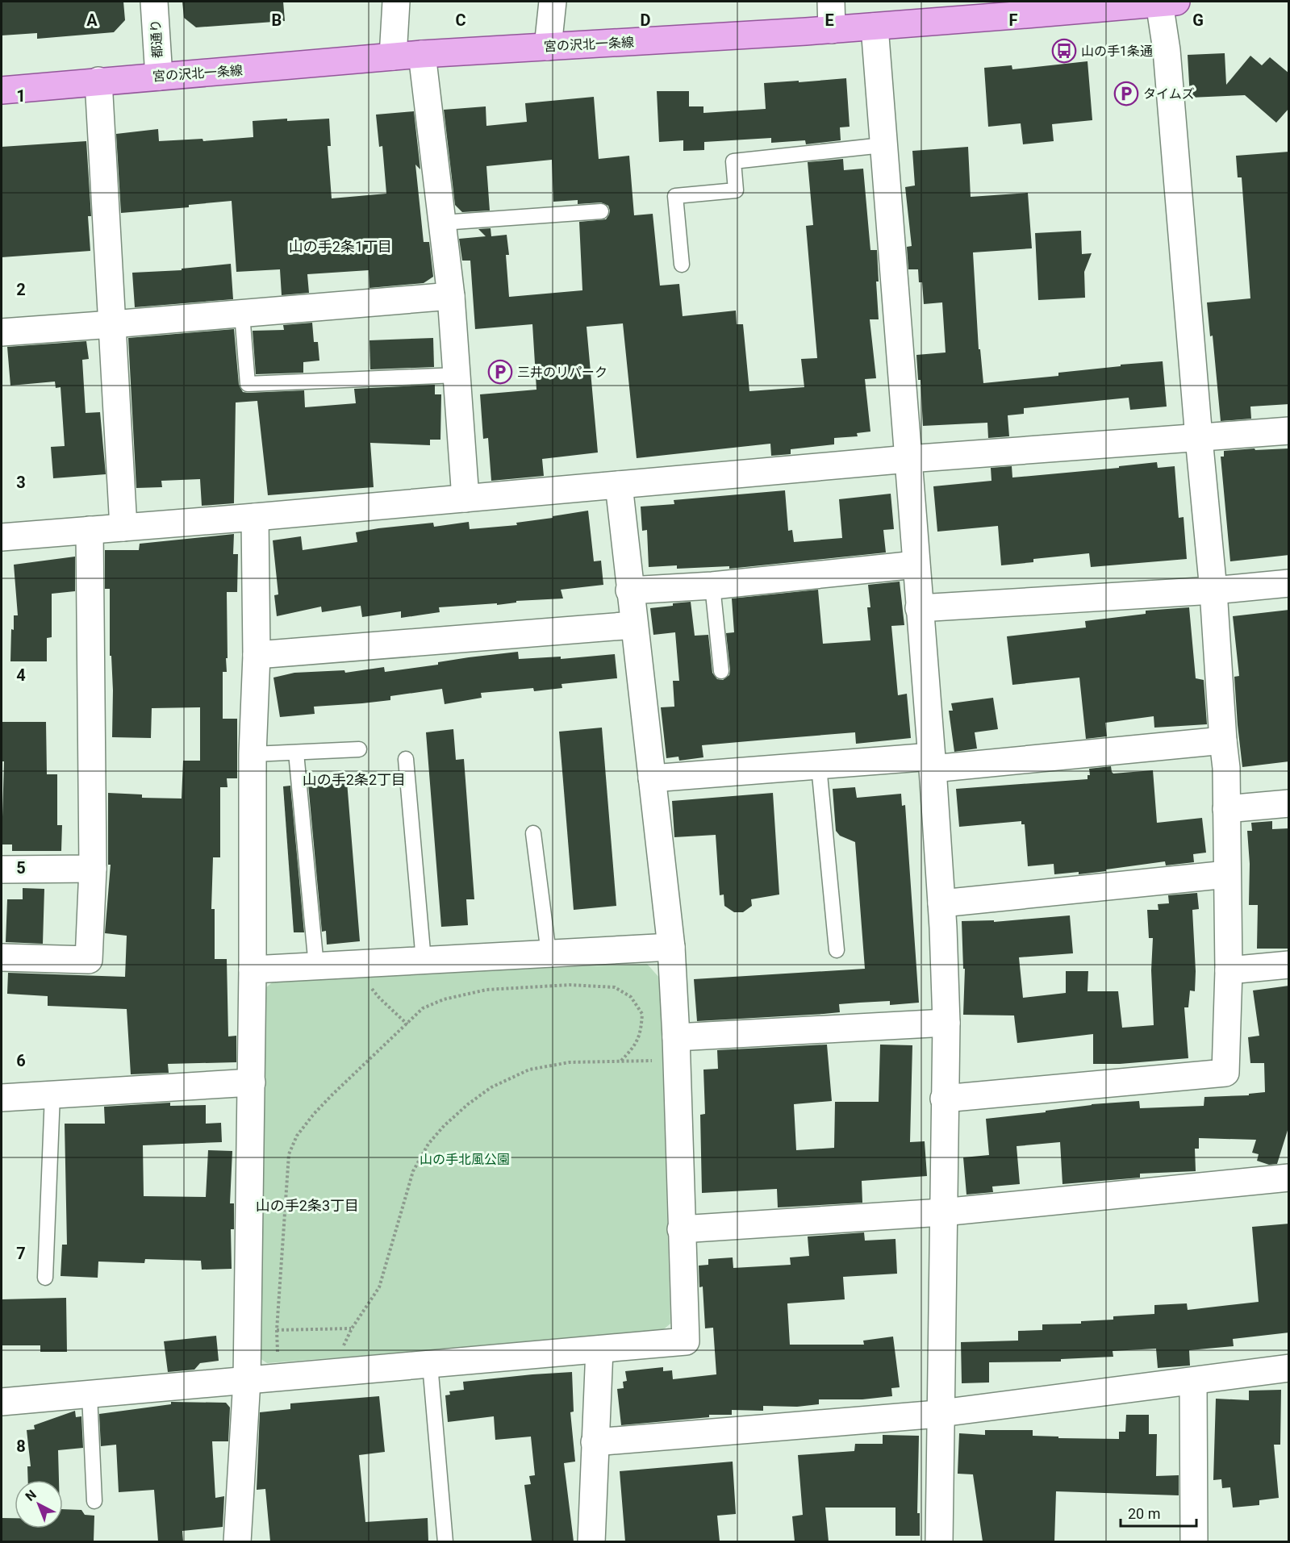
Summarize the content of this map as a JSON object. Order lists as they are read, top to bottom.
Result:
{
  "streets": {
    "main road": ["宮の沢北一条線"],
    "street": ["都通り"]
  },
  "crossings": [
    ["都通り", "宮の沢北一条線"]
  ],
  "districts": ["山の手2条1丁目", "山の手2条2丁目", "山の手2条3丁目"],
  "parks": ["山の手北風公園"],
  "places": {
    "bus stop": ["山の手1条通"],
    "parking": ["タイムズ", "三井のリパーク"]
  },
  "scale_bar": "20 m",
  "north": "top left",
  "grid": {
    "columns": [
      "A",
      "B",
      "C",
      "D",
      "E",
      "F",
      "G"
    ],
    "rows": [
      "1",
      "2",
      "3",
      "4",
      "5",
      "6",
      "7",
      "8"
    ]
  }
}
